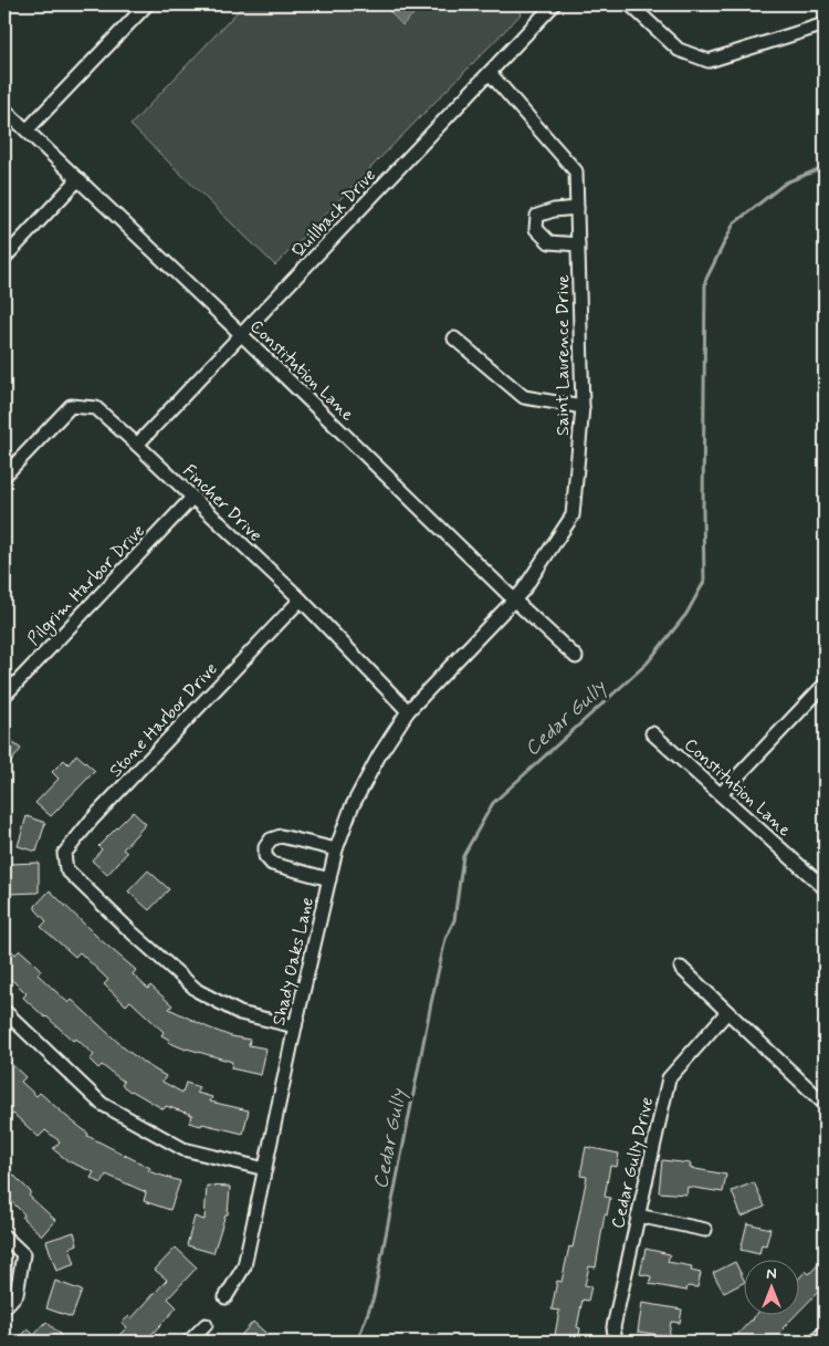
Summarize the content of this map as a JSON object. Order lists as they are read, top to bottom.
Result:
{
  "streets": {
    "street": [
      "Quillback Drive",
      "Saint Laurence Drive",
      "Constitution Lane",
      "Fincher Drive",
      "Pilgrim Harbor Drive",
      "Stone Harbor Drive",
      "Shady Oaks Lane",
      "Cedar Gully Drive"
    ]
  },
  "crossings": [
    ["Quillback Drive", "Saint Laurence Drive"],
    ["Quillback Drive", "Constitution Lane"],
    ["Quillback Drive", "Fincher Drive"],
    ["Saint Laurence Drive", "Constitution Lane"],
    ["Saint Laurence Drive", "Shady Oaks Lane"],
    ["Fincher Drive", "Pilgrim Harbor Drive"],
    ["Fincher Drive", "Stone Harbor Drive"],
    ["Fincher Drive", "Shady Oaks Lane"],
    ["Stone Harbor Drive", "Shady Oaks Lane"]
  ],
  "water": ["Cedar Gully"],
  "north": "top"
}
